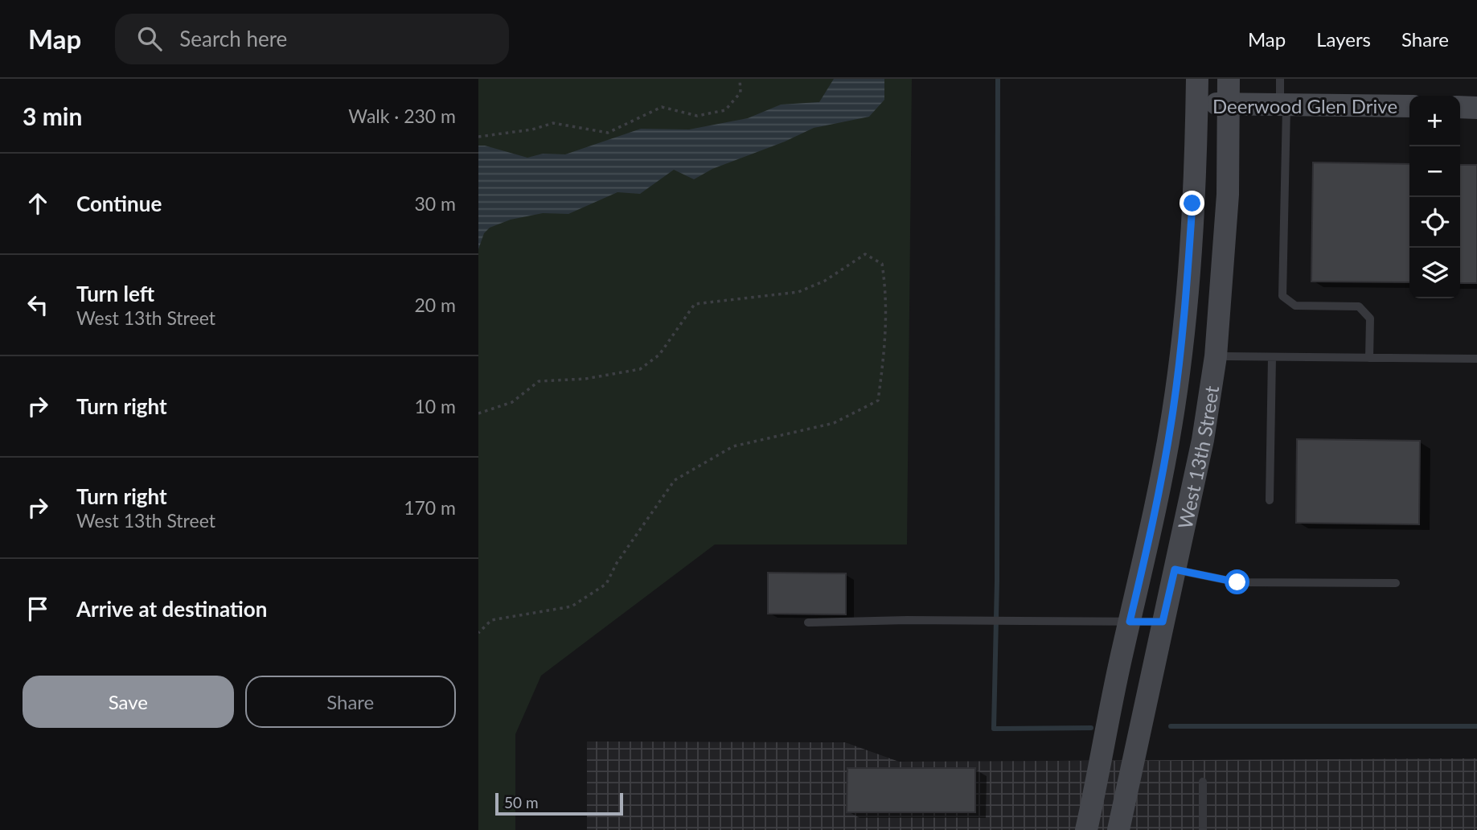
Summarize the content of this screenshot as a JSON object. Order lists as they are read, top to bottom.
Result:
{
  "streets": {
    "main road": ["Deerwood Glen Drive", "West 13th Street"]
  },
  "crossings": [
    ["Deerwood Glen Drive", "West 13th Street"]
  ],
  "scale_bar": "50 m",
  "page": {
    "header": "Map",
    "search": "Search here",
    "nav": ["Map", "Layers", "Share"],
    "heading": ["3 min", "Walk · 230 m"],
    "map_buttons": ["+", "−"],
    "list": [
      ["Continue", "30 m"],
      ["Turn left", "West 13th Street", "20 m"],
      ["Turn right", "10 m"],
      ["Turn right", "West 13th Street", "170 m"],
      "Arrive at destination"
    ],
    "buttons": ["Save", "Share"],
    "scale": "50 m"
  }
}
